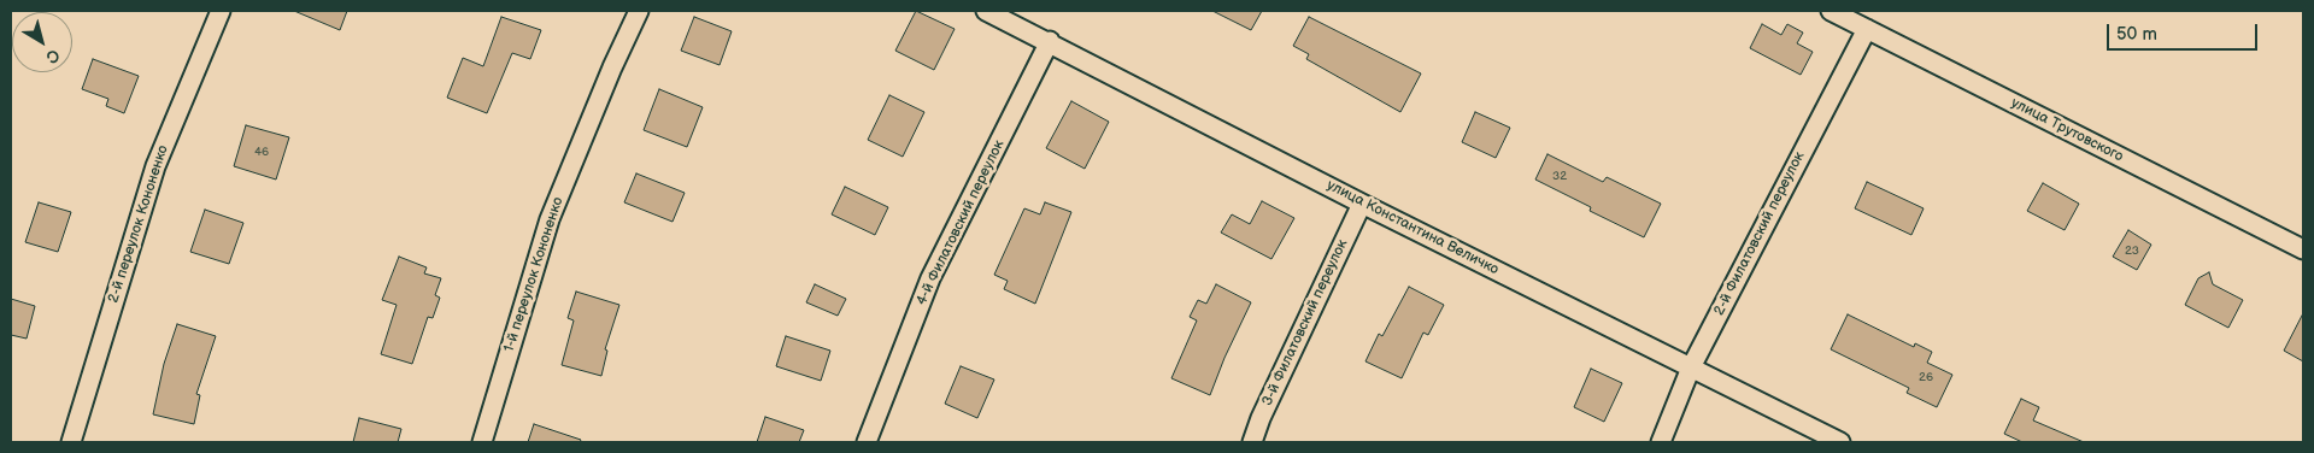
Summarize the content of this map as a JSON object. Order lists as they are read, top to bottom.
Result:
{
  "streets": {
    "street": [
      "улица Трутовского",
      "4-й Филатовский переулок",
      "2-й переулок Кононенко",
      "улица Константина Величко",
      "2-й Филатовский переулок",
      "1-й переулок Кононенко",
      "3-й Филатовский переулок"
    ]
  },
  "crossings": [
    ["улица Трутовского", "2-й Филатовский переулок"],
    ["4-й Филатовский переулок", "улица Константина Величко"],
    ["улица Константина Величко", "2-й Филатовский переулок"],
    ["улица Константина Величко", "3-й Филатовский переулок"]
  ],
  "house_numbers": [
    "46",
    "32",
    "23",
    "26"
  ],
  "scale_bar": "50 m",
  "north": "bottom right"
}
